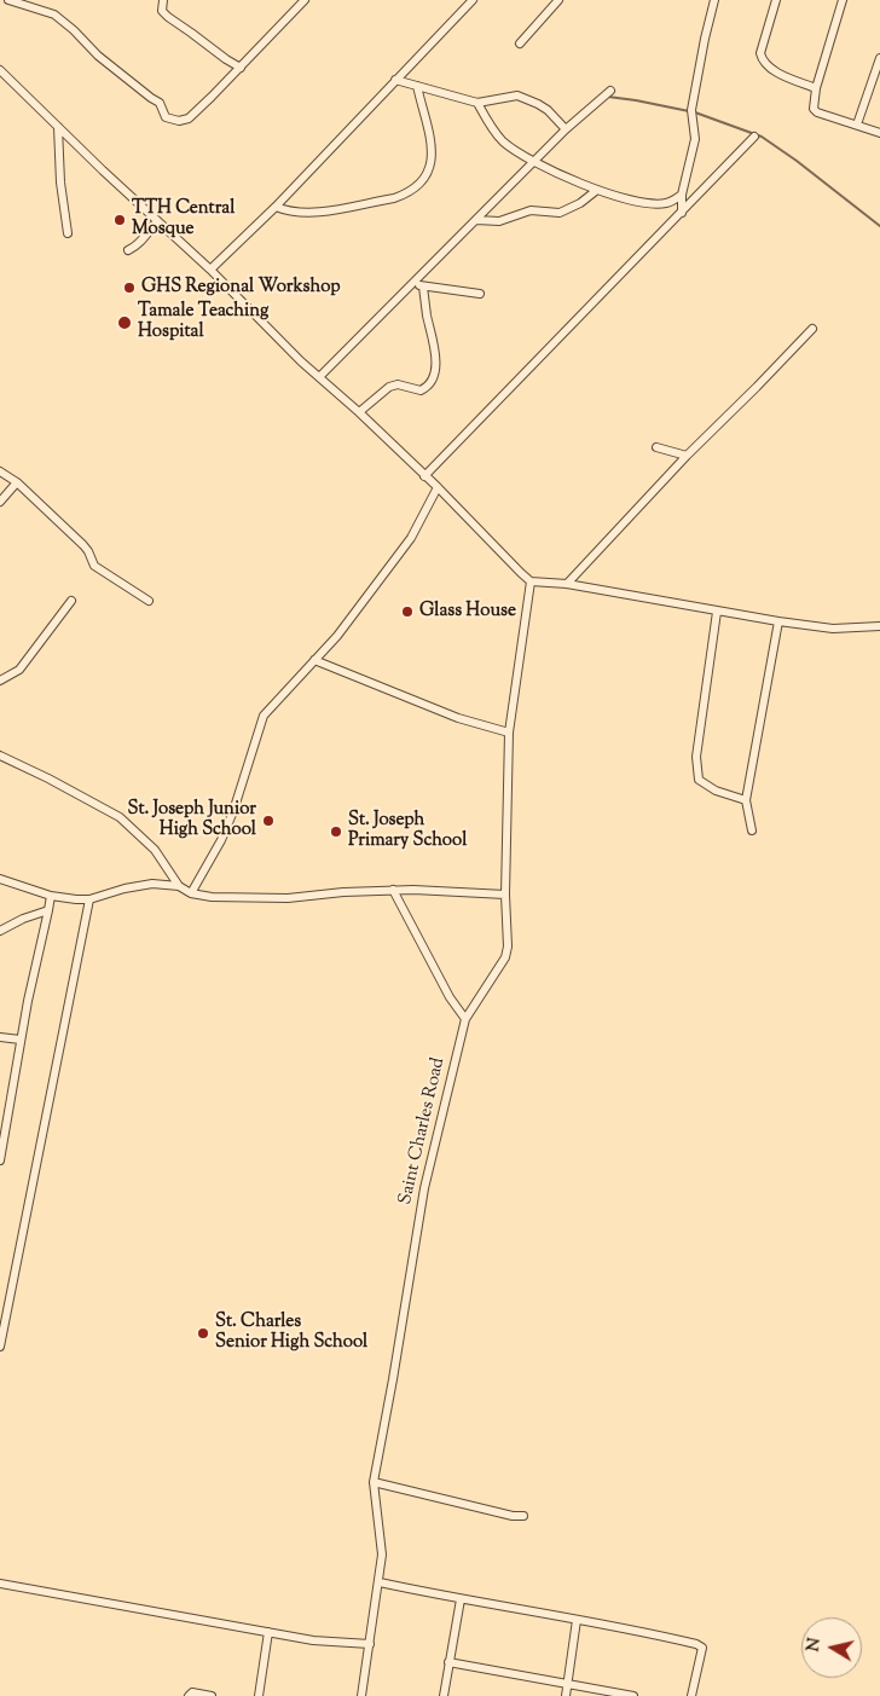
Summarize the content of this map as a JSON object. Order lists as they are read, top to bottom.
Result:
{
  "streets": {
    "street": ["Saint Charles Road"]
  },
  "places": [
    "TTH Central Mosque",
    "GHS Regional Workshop",
    "Tamale Teaching Hospital",
    "Glass House",
    "St. Joseph Junior High School",
    "St. Joseph Primary School",
    "St. Charles Senior High School"
  ],
  "north": "left"
}
